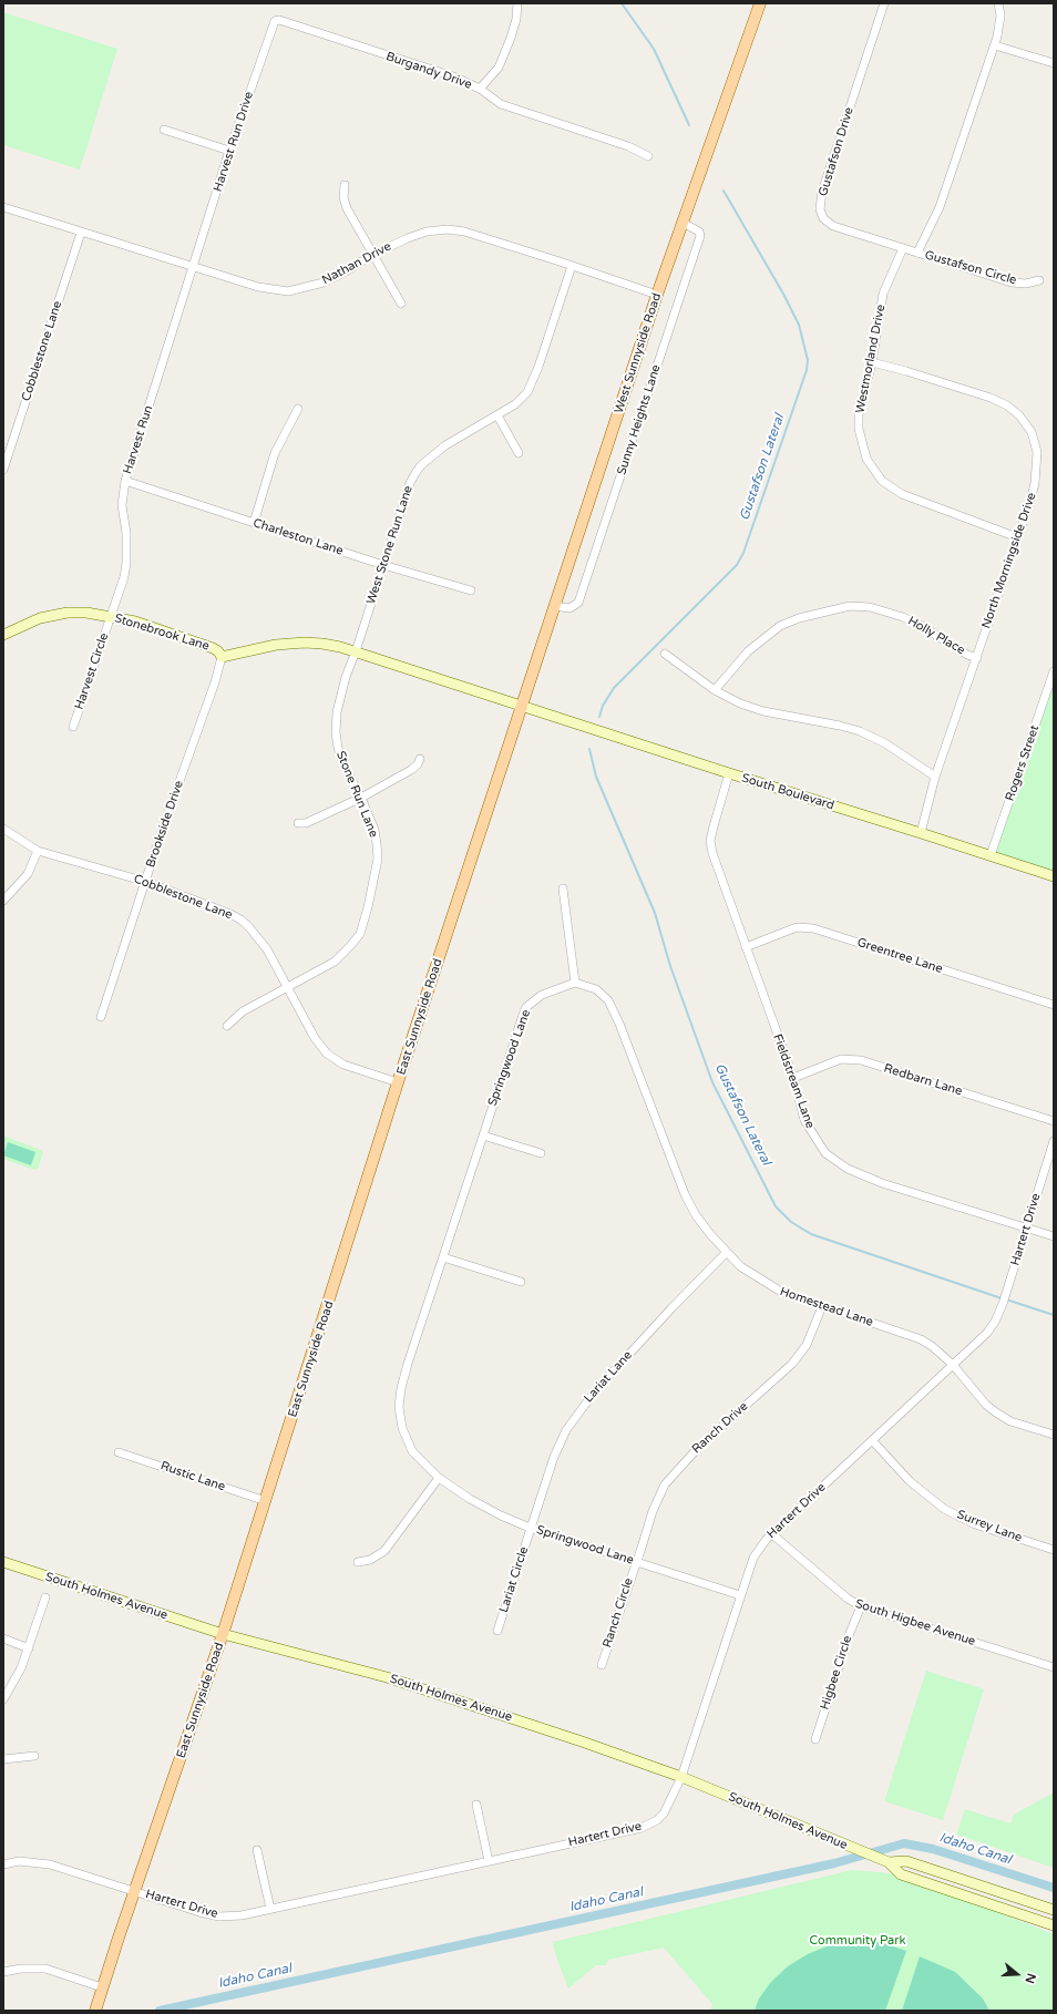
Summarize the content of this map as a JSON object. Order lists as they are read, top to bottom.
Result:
{
  "streets": {
    "main road": ["West Sunnyside Road", "East Sunnyside Road"],
    "street": [
      "Burgandy Drive",
      "Harvest Run Drive",
      "Gustafson Drive",
      "Nathan Drive",
      "Gustafson Circle",
      "Cobblestone Lane",
      "Westmorland Drive",
      "Sunny Heights Lane",
      "Harvest Run",
      "Charleston Lane",
      "West Stone Run Lane",
      "North Morningside Drive",
      "Stonebrook Lane",
      "Holly Place",
      "Harvest Circle",
      "Rogers Street",
      "South Boulevard",
      "Stone Run Lane",
      "Brookside Drive",
      "Greentree Lane",
      "Springwood Lane",
      "Redbarn Lane",
      "Fieldstream Lane",
      "Hartert Drive",
      "Homestead Lane",
      "Lariat Lane",
      "Ranch Drive",
      "Rustic Lane",
      "Surrey Lane",
      "Lariat Circle",
      "South Holmes Avenue",
      "Ranch Circle",
      "South Higbee Avenue",
      "Higbee Circle"
    ]
  },
  "crossings": [
    ["Burgandy Drive", "Harvest Run Drive"],
    ["Harvest Run Drive", "Nathan Drive"],
    ["Harvest Run Drive", "Harvest Run"],
    ["Gustafson Drive", "Gustafson Circle"],
    ["Gustafson Drive", "Westmorland Drive"],
    ["Nathan Drive", "Cobblestone Lane"],
    ["Nathan Drive", "West Sunnyside Road"],
    ["Nathan Drive", "Harvest Run"],
    ["Nathan Drive", "West Stone Run Lane"],
    ["Gustafson Circle", "Westmorland Drive"],
    ["Cobblestone Lane", "Stone Run Lane"],
    ["Cobblestone Lane", "Brookside Drive"],
    ["Cobblestone Lane", "East Sunnyside Road"],
    ["West Sunnyside Road", "Sunny Heights Lane"],
    ["West Sunnyside Road", "Stonebrook Lane"],
    ["West Sunnyside Road", "South Boulevard"],
    ["West Sunnyside Road", "East Sunnyside Road"],
    ["Westmorland Drive", "North Morningside Drive"],
    ["Harvest Run", "Charleston Lane"],
    ["Harvest Run", "Stonebrook Lane"],
    ["Harvest Run", "Harvest Circle"],
    ["Charleston Lane", "West Stone Run Lane"],
    ["West Stone Run Lane", "Stonebrook Lane"],
    ["West Stone Run Lane", "Stone Run Lane"],
    ["North Morningside Drive", "Holly Place"],
    ["North Morningside Drive", "South Boulevard"],
    ["Stonebrook Lane", "Harvest Circle"],
    ["Stonebrook Lane", "South Boulevard"],
    ["Stonebrook Lane", "Brookside Drive"],
    ["Stonebrook Lane", "East Sunnyside Road"],
    ["Rogers Street", "South Boulevard"],
    ["South Boulevard", "East Sunnyside Road"],
    ["South Boulevard", "Fieldstream Lane"],
    ["Greentree Lane", "Fieldstream Lane"],
    ["East Sunnyside Road", "Hartert Drive"],
    ["East Sunnyside Road", "Rustic Lane"],
    ["East Sunnyside Road", "South Holmes Avenue"],
    ["Springwood Lane", "Hartert Drive"],
    ["Springwood Lane", "Homestead Lane"],
    ["Springwood Lane", "Lariat Lane"],
    ["Springwood Lane", "Ranch Drive"],
    ["Springwood Lane", "Lariat Circle"],
    ["Springwood Lane", "Ranch Circle"],
    ["Redbarn Lane", "Fieldstream Lane"],
    ["Fieldstream Lane", "Hartert Drive"],
    ["Hartert Drive", "Homestead Lane"],
    ["Hartert Drive", "Surrey Lane"],
    ["Hartert Drive", "South Holmes Avenue"],
    ["Hartert Drive", "South Higbee Avenue"],
    ["Homestead Lane", "Lariat Lane"],
    ["Homestead Lane", "Ranch Drive"],
    ["Lariat Lane", "Lariat Circle"],
    ["Ranch Drive", "Ranch Circle"],
    ["South Higbee Avenue", "Higbee Circle"]
  ],
  "water": ["Gustafson Lateral", "Idaho Canal"],
  "parks": ["Community Park"],
  "north": "right"
}
